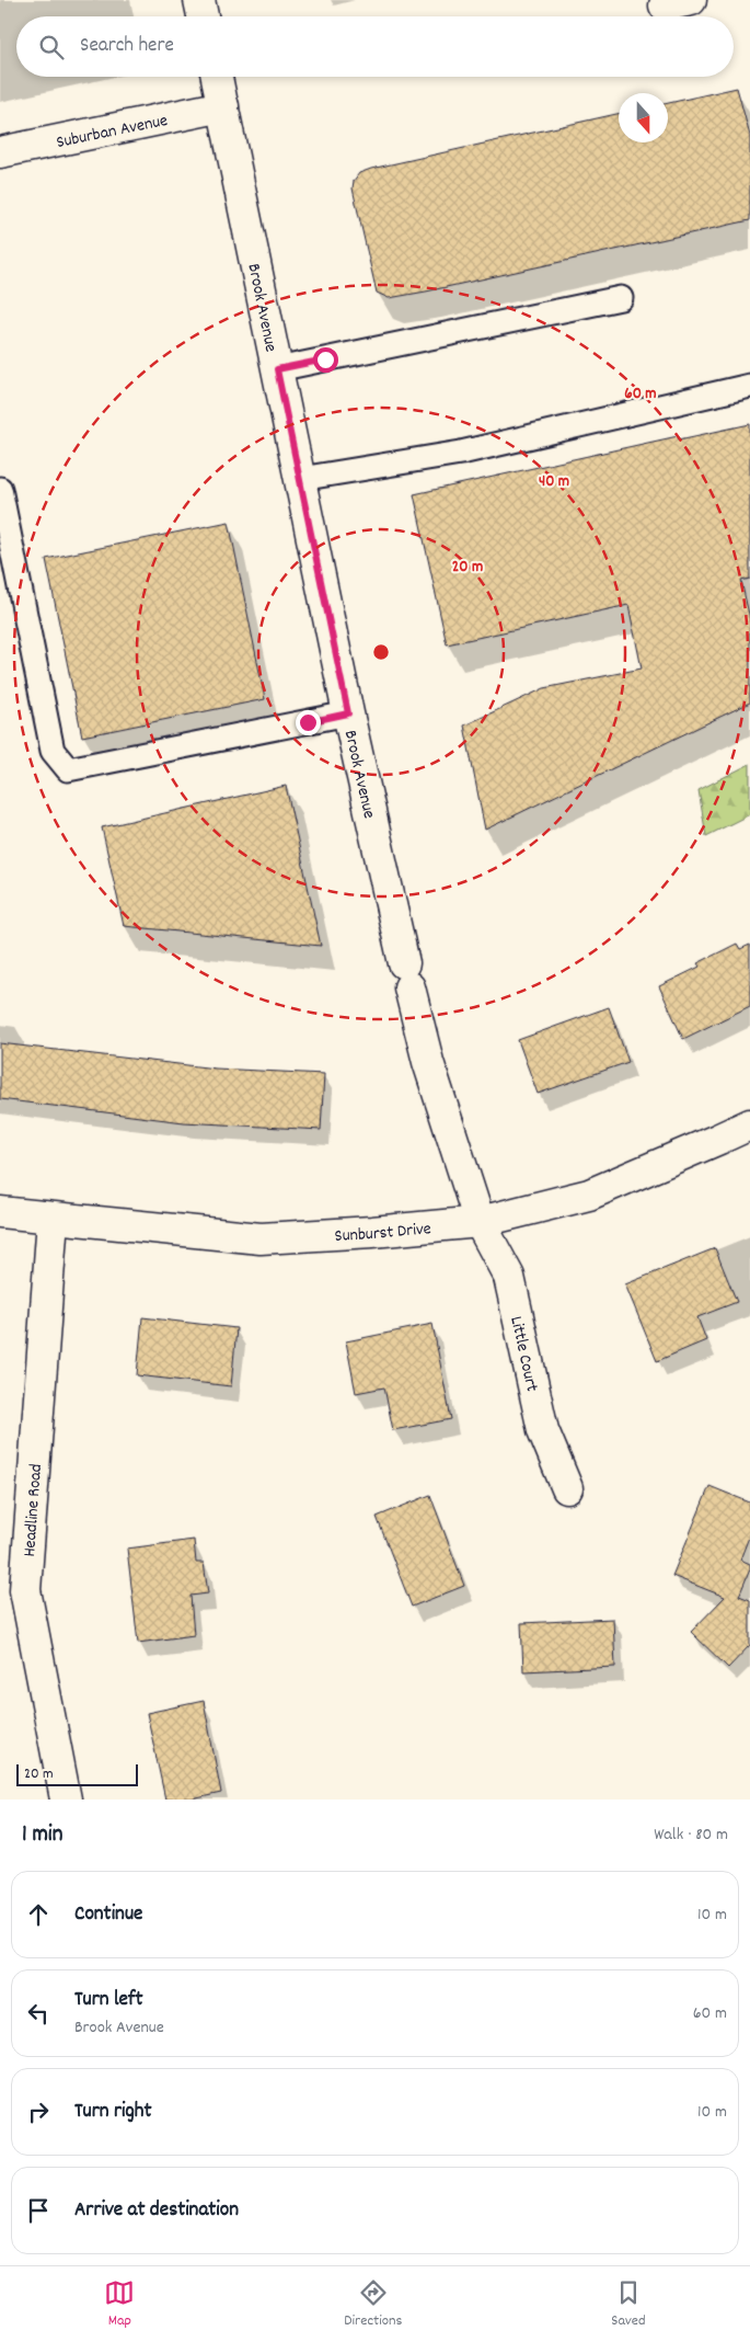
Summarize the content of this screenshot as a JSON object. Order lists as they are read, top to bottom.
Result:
{
  "streets": {
    "street": [
      "Suburban Avenue",
      "Brook Avenue",
      "Sunburst Drive",
      "Little Court",
      "Headline Road"
    ]
  },
  "crossings": [
    ["Suburban Avenue", "Brook Avenue"],
    ["Brook Avenue", "Sunburst Drive"],
    ["Brook Avenue", "Little Court"],
    ["Sunburst Drive", "Little Court"],
    ["Sunburst Drive", "Headline Road"]
  ],
  "scale_bar": "20 m",
  "north": "bottom",
  "page": {
    "search": "Search here",
    "scale": "20 m",
    "heading": ["1 min", "Walk · 80 m"],
    "list": [
      ["Continue", "10 m"],
      ["Turn left", "Brook Avenue", "60 m"],
      ["Turn right", "10 m"],
      "Arrive at destination"
    ],
    "nav": ["Map", "Directions", "Saved"]
  },
  "rings": ["60 m", "40 m", "20 m"]
}
